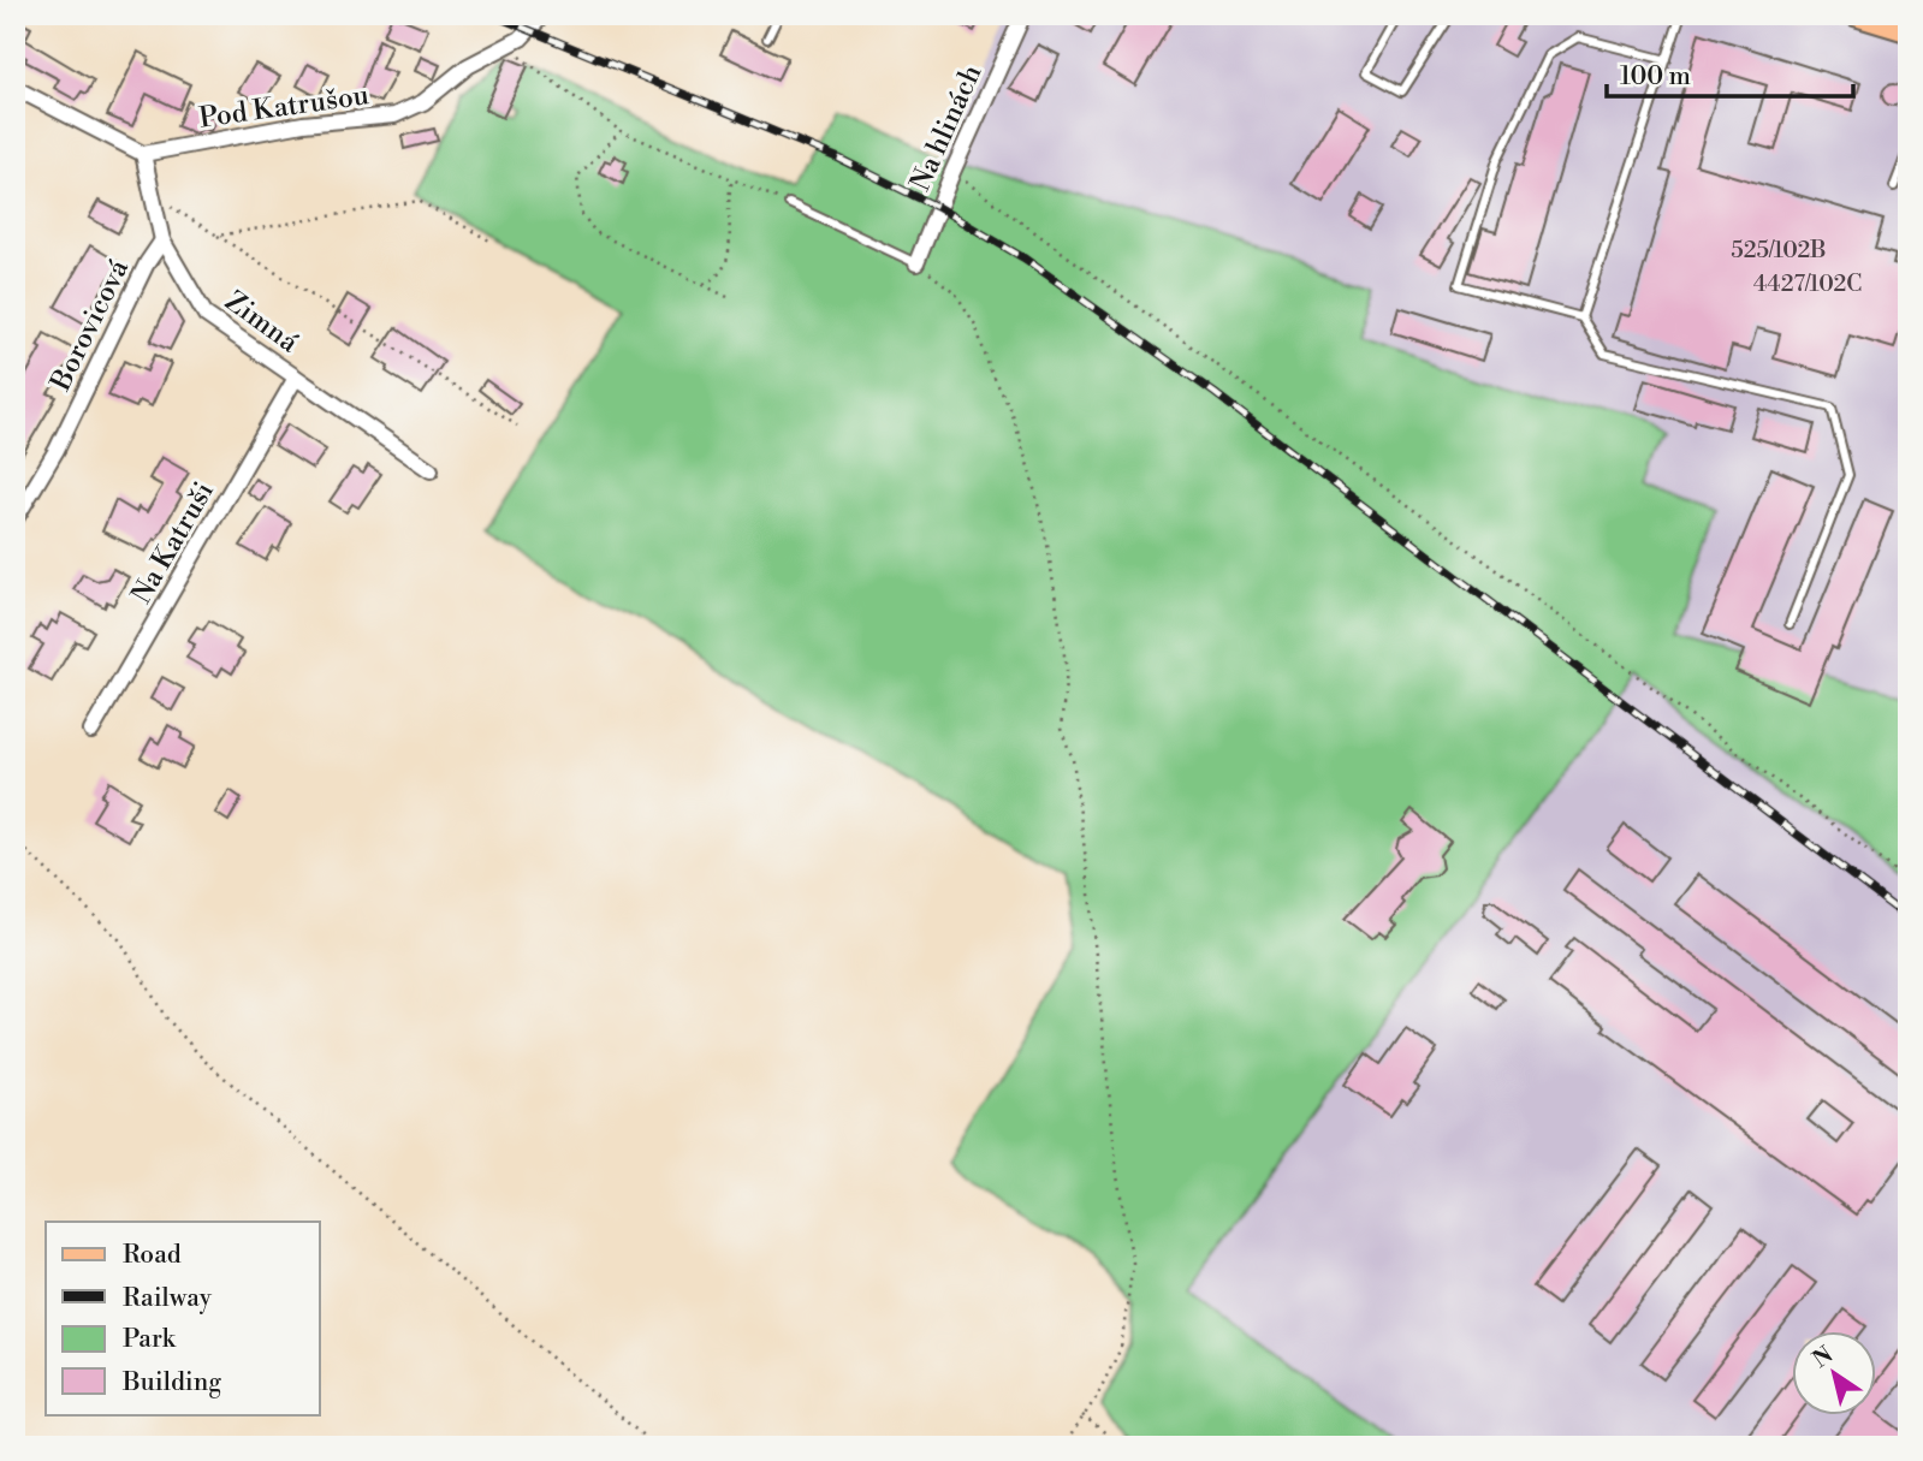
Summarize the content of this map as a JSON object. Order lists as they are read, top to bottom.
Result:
{
  "streets": {
    "street": [
      "Pod Katrušou",
      "Na hlinách",
      "Zimná",
      "Borovicová",
      "Na Katruši"
    ]
  },
  "crossings": [
    ["Pod Katrušou", "Zimná"],
    ["Zimná", "Borovicová"],
    ["Zimná", "Na Katruši"]
  ],
  "house_numbers": ["525/102B", "4427/102C"],
  "legend": [
    "Road",
    "Railway",
    "Park",
    "Building"
  ],
  "scale_bar": "100 m",
  "north": "top left"
}
